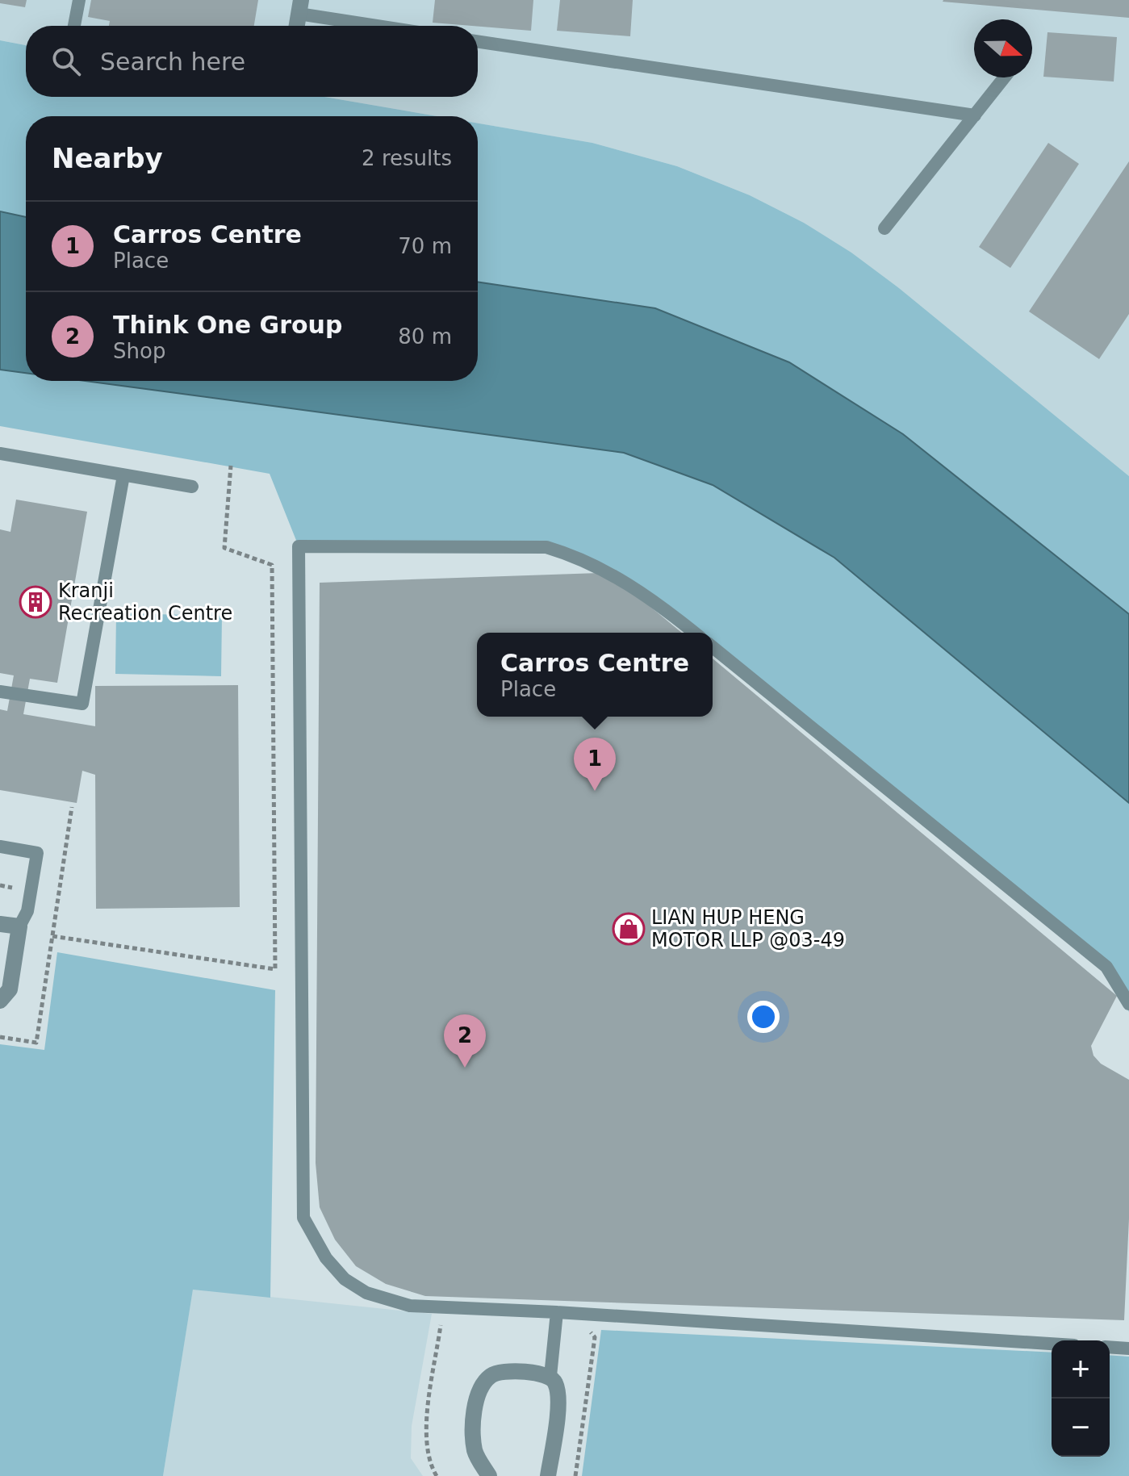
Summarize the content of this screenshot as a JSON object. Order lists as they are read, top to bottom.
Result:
{
  "places": {
    "building": ["Kranji Recreation Centre"],
    "shop": ["LIAN HUP HENG MOTOR LLP @03-49"]
  },
  "north": "right",
  "page": {
    "search": "Search here",
    "heading": ["Nearby", "2 results"],
    "list": [
      {
        "mark": "1",
        "name": "Carros Centre",
        "note": "Place",
        "value": "70 m"
      },
      {
        "mark": "2",
        "name": "Think One Group",
        "note": "Shop",
        "value": "80 m"
      }
    ],
    "popup": ["Carros Centre", "Place"],
    "pins": ["1", "2"],
    "map_buttons": ["+", "−"]
  }
}
